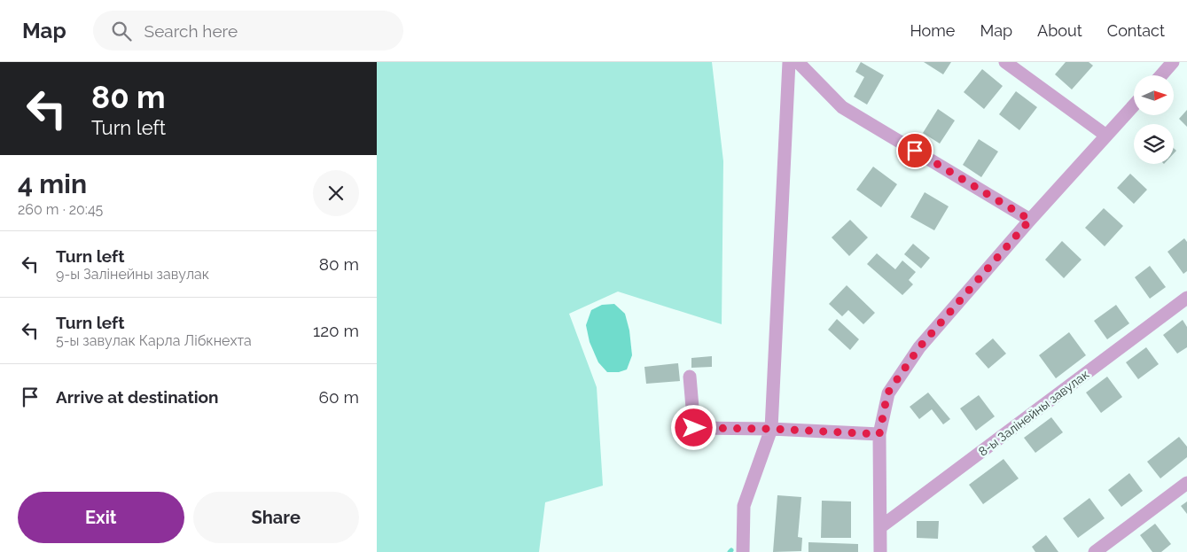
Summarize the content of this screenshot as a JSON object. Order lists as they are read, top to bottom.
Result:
{
  "streets": {
    "street": ["8-ы Залінейны завулак"]
  },
  "north": "right",
  "page": {
    "header": "Map",
    "search": "Search here",
    "nav": [
      "Home",
      "Map",
      "About",
      "Contact"
    ],
    "turn": ["80 m", "Turn left"],
    "heading": ["4 min", "260 m · 20:45"],
    "list": [
      {
        "name": "Turn left",
        "note": "9-ы Залінейны завулак",
        "value": "80 m"
      },
      {
        "name": "Turn left",
        "note": "5-ы завулак Карла Лібкнехта",
        "value": "120 m"
      },
      {
        "name": "Arrive at destination",
        "value": "60 m"
      }
    ],
    "buttons": ["Exit", "Share"]
  }
}
